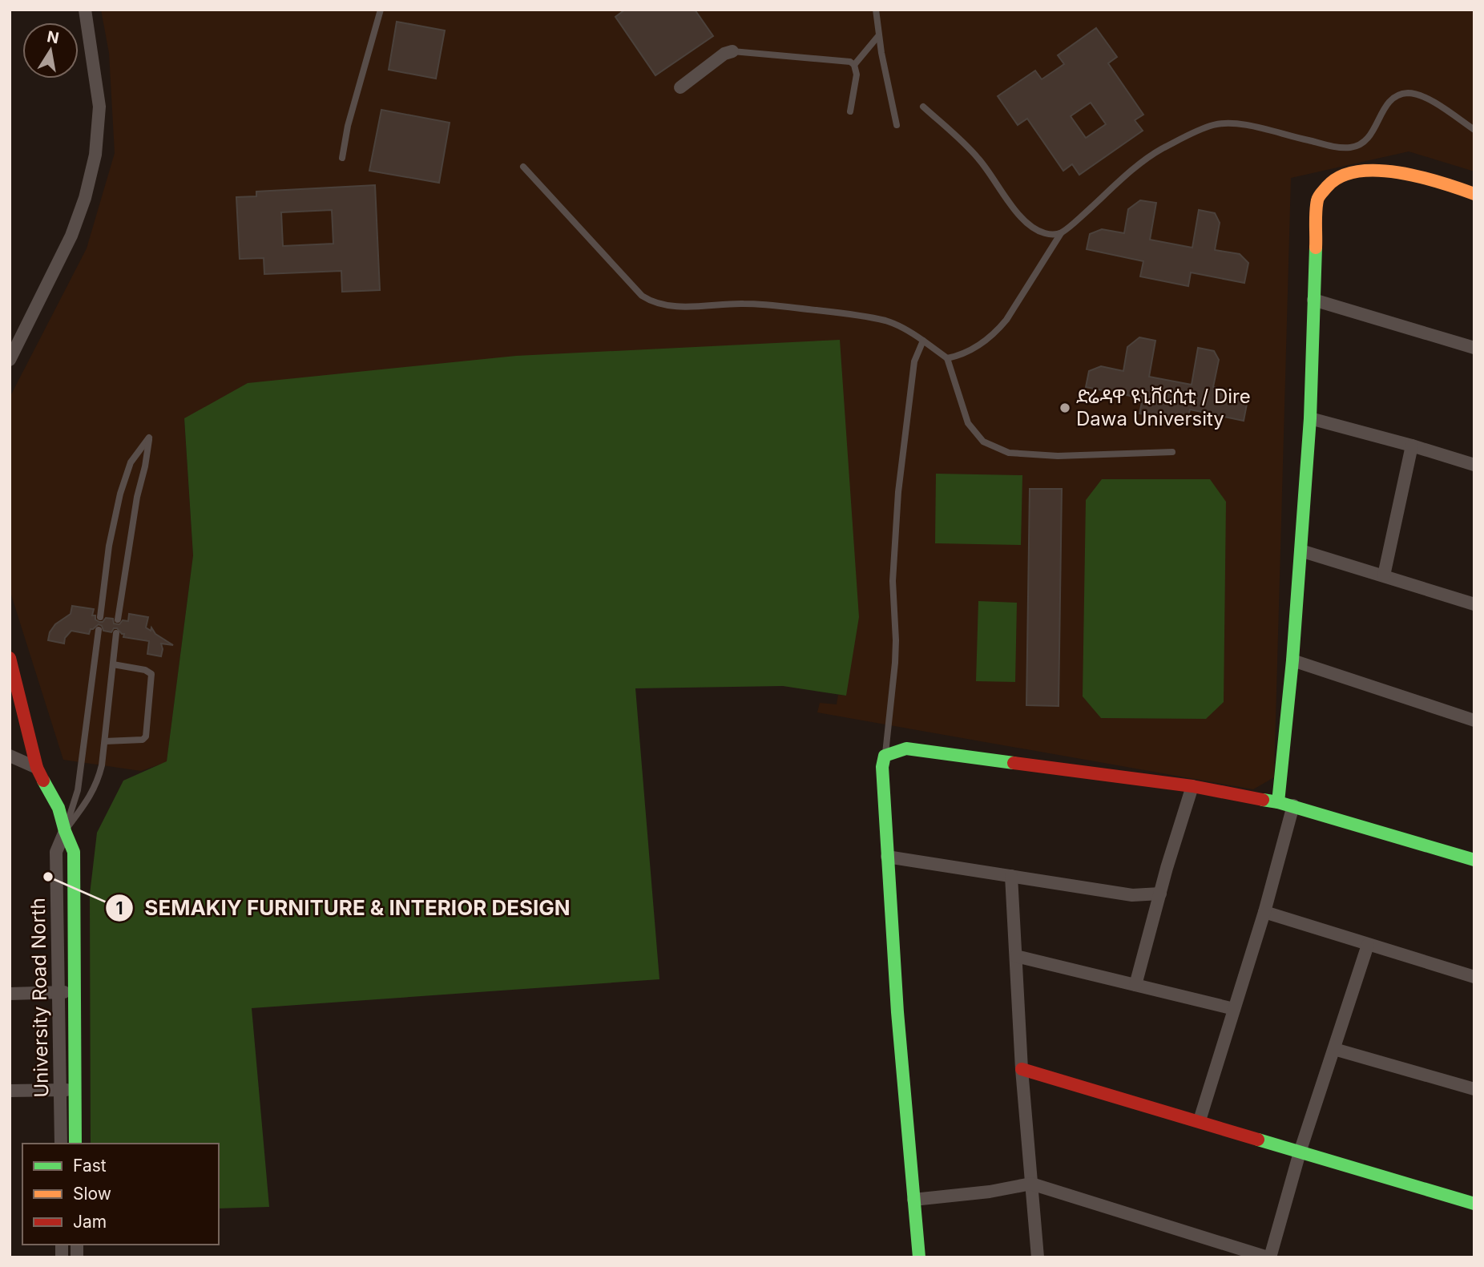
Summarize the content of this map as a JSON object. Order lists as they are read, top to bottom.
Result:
{
  "streets": {
    "street": ["University Road North"]
  },
  "places": ["ድሬዳዋ ዩኒቨርሲቲ / Dire Dawa University", "SEMAKIY FURNITURE & INTERIOR DESIGN"],
  "legend": ["Fast", "Slow", "Jam"],
  "north": "top"
}
